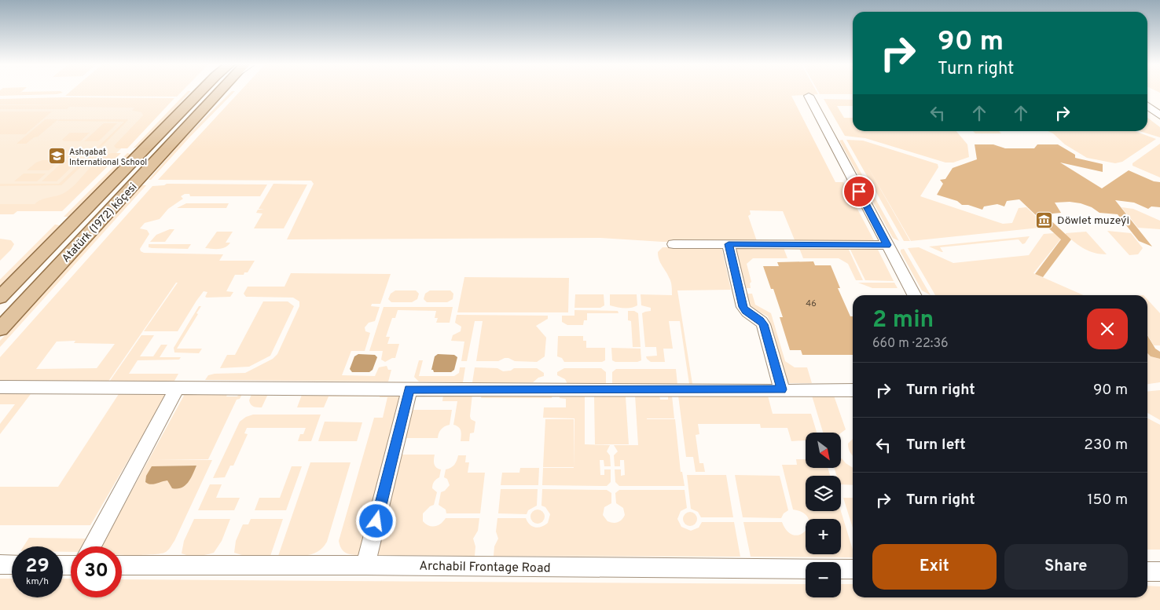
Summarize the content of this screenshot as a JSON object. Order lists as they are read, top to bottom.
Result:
{
  "streets": {
    "main road": ["Atatürk (1972) köçesi"],
    "street": ["Archabil Frontage Road"]
  },
  "places": {
    "school or university": ["Ashgabat International School"],
    "museum": ["Döwlet muzeýi"]
  },
  "house_numbers": ["46"],
  "north": "bottom right",
  "page": {
    "turn": ["90 m", "Turn right"],
    "heading": ["2 min", "660 m · 22:36"],
    "list": [
      {
        "name": "Turn right",
        "value": "90 m"
      },
      {
        "name": "Turn left",
        "value": "230 m"
      },
      {
        "name": "Turn right",
        "value": "150 m"
      }
    ],
    "map_buttons": ["+", "−"],
    "buttons": ["Exit", "Share"],
    "speed": "29 km/h",
    "limit": "30"
  }
}
